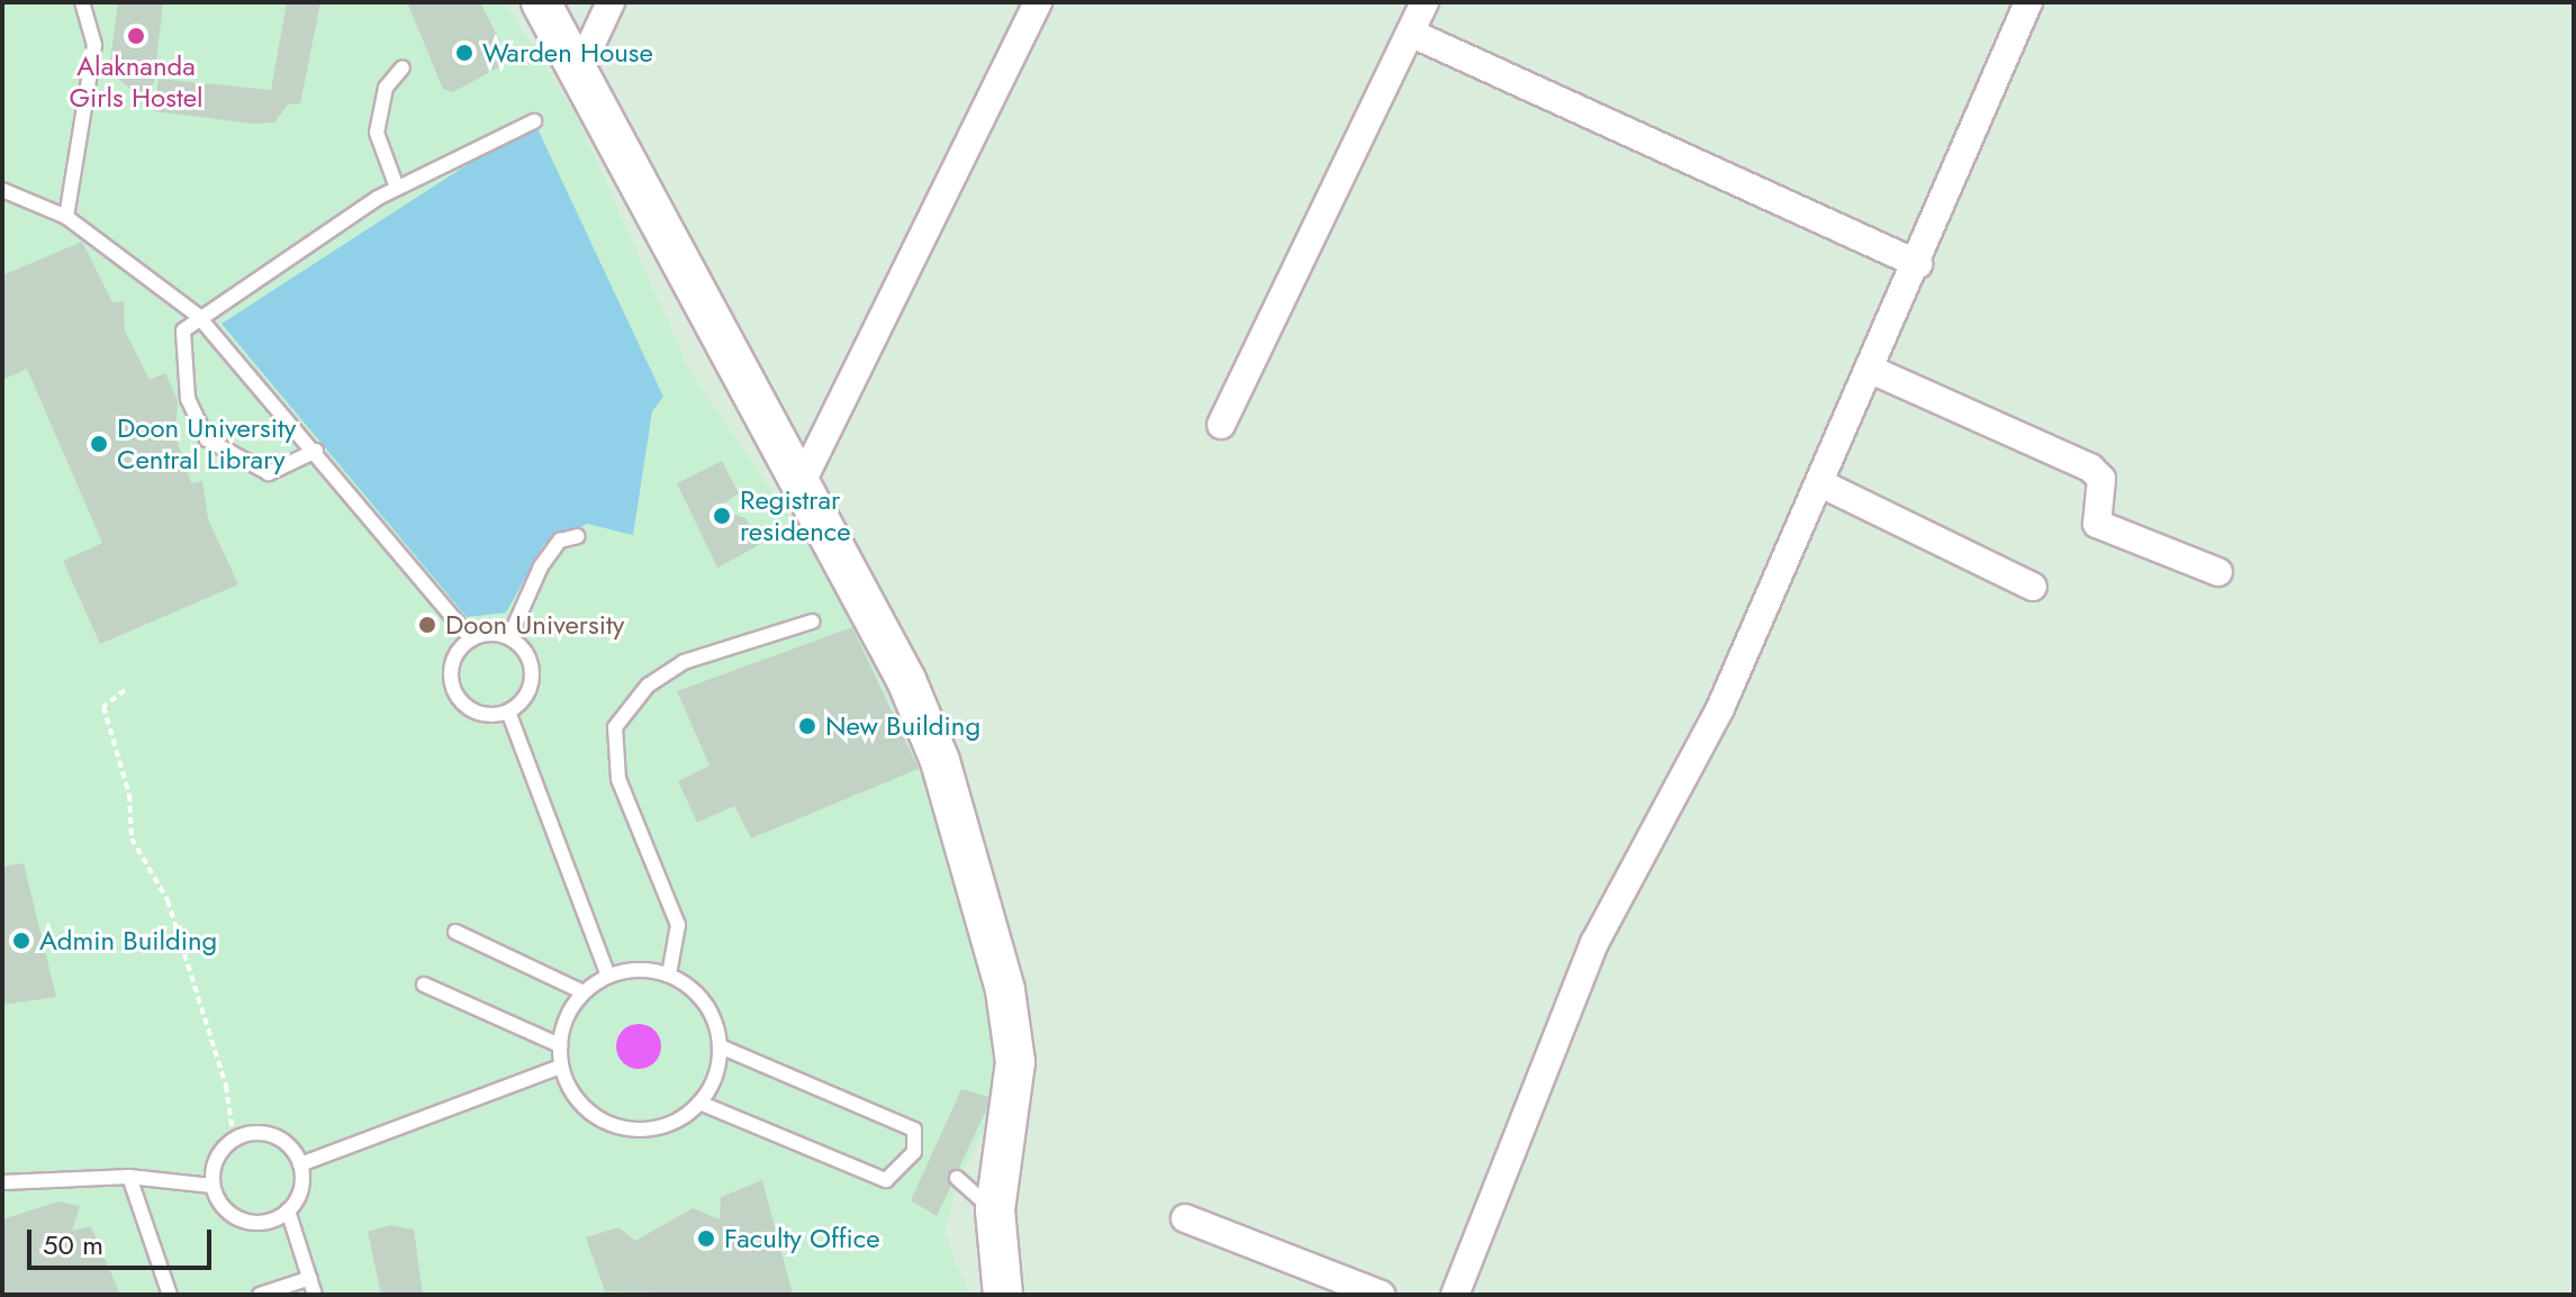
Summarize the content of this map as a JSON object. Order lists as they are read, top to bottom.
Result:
{
  "places": [
    "Alaknanda Girls Hostel",
    "Warden House",
    "Doon University Central Library",
    "Registrar residence",
    "Doon University",
    "New Building",
    "Admin Building",
    "Faculty Office"
  ],
  "scale_bar": "50 m"
}
